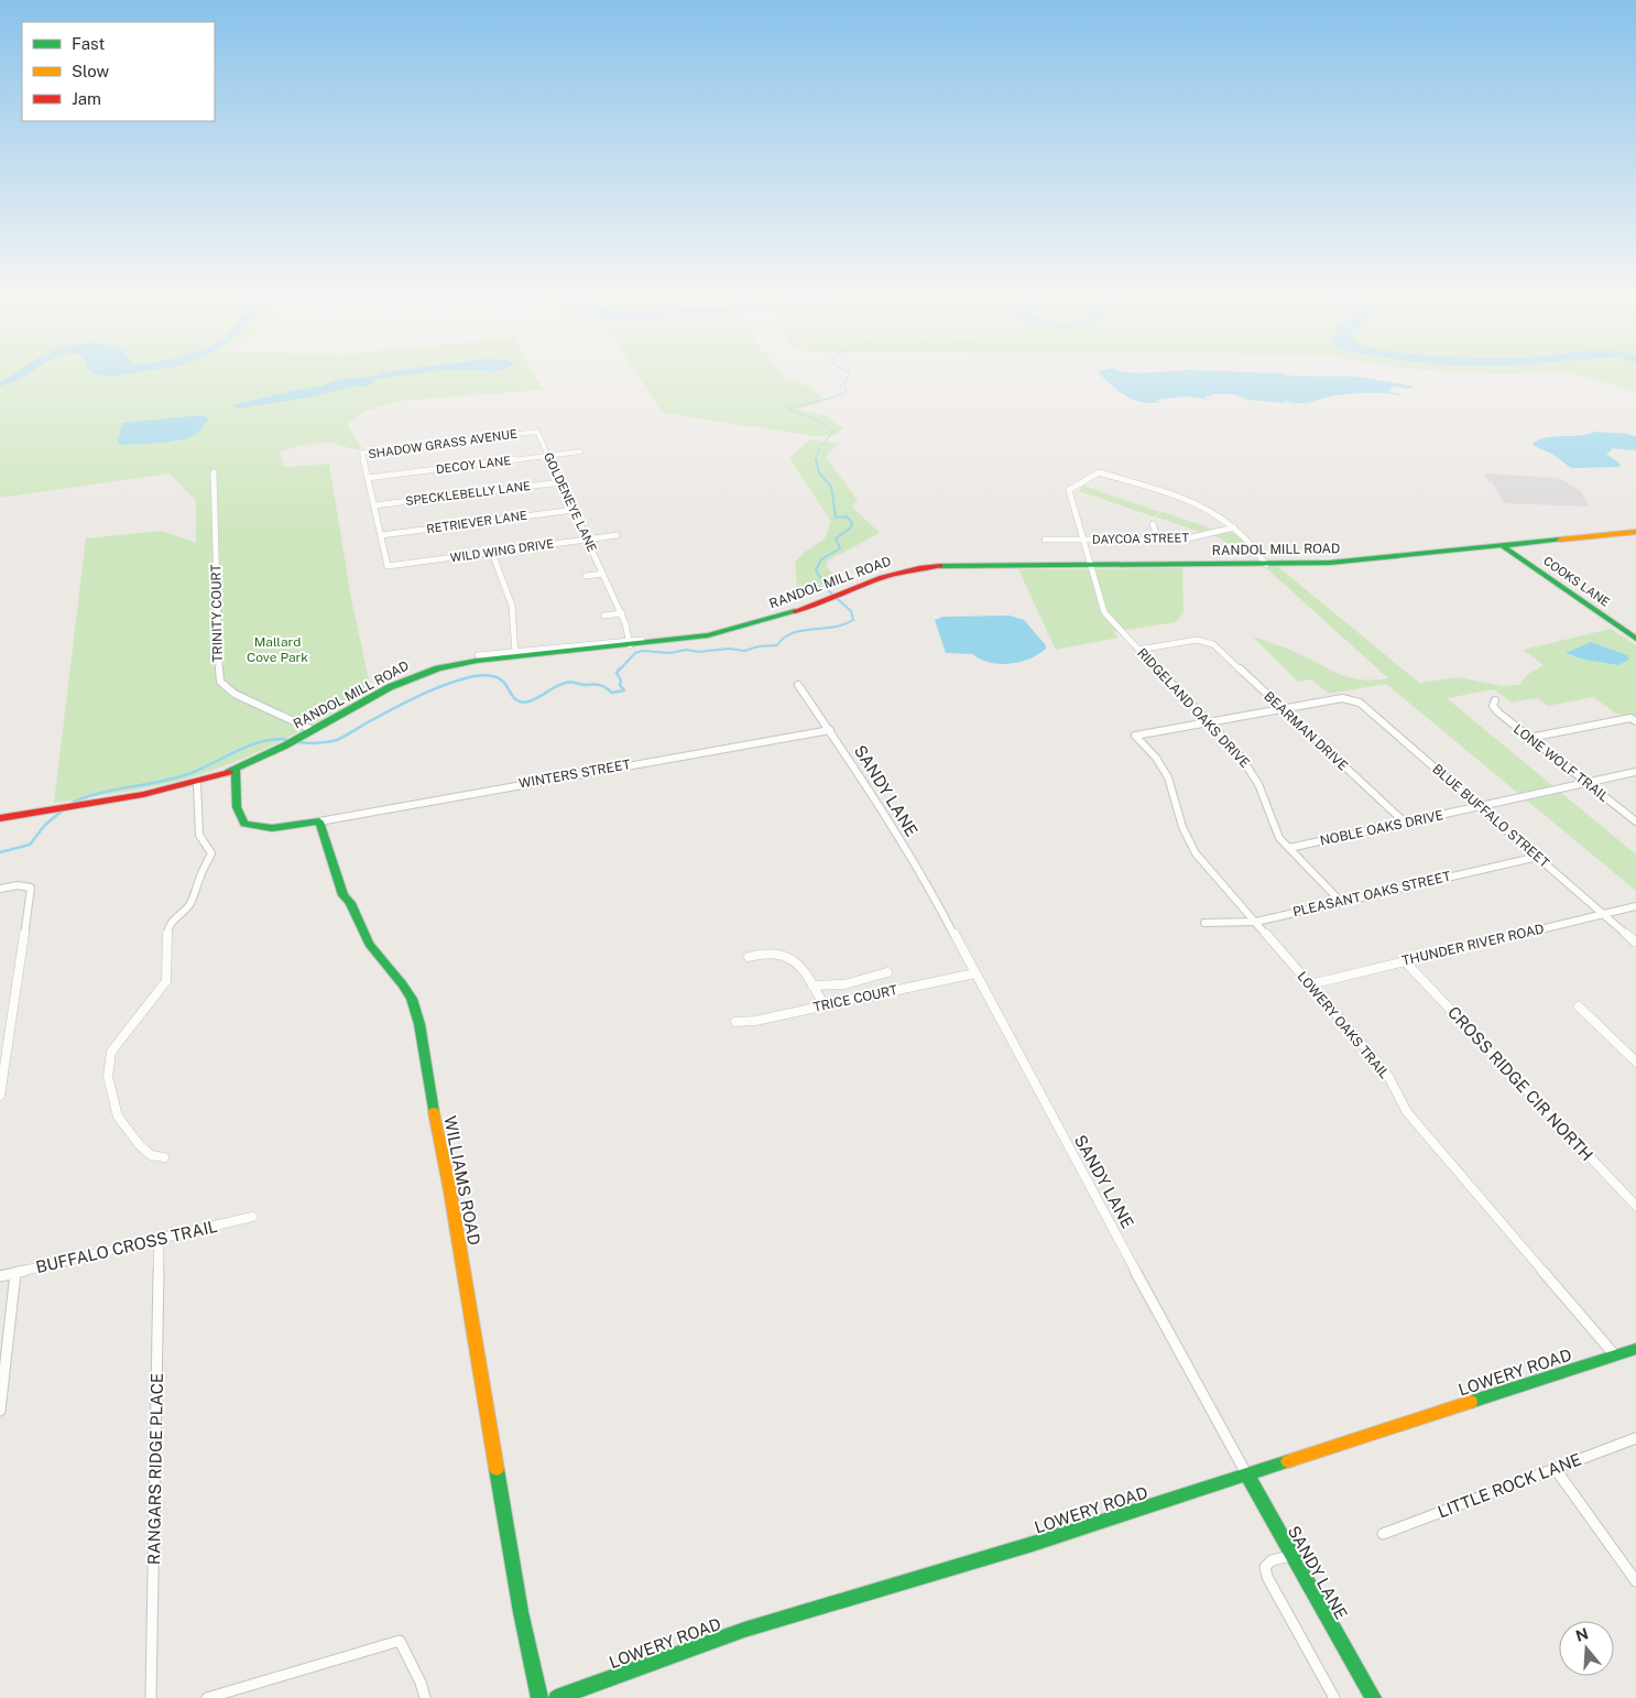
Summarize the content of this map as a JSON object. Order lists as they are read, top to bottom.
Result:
{
  "streets": {
    "street": [
      "SHADOW GRASS AVENUE",
      "DECOY LANE",
      "SPECKLEBELLY LANE",
      "GOLDENEYE LANE",
      "RETRIEVER LANE",
      "DAYCOA STREET",
      "RANDOL MILL ROAD",
      "WILD WING DRIVE",
      "COOKS LANE",
      "TRINITY COURT",
      "RIDGELAND OAKS DRIVE",
      "BEARMAN DRIVE",
      "LONE WOLF TRAIL",
      "WINTERS STREET",
      "SANDY LANE",
      "BLUE BUFFALO STREET",
      "NOBLE OAKS DRIVE",
      "PLEASANT OAKS STREET",
      "THUNDER RIVER ROAD",
      "TRICE COURT",
      "LOWERY OAKS TRAIL",
      "CROSS RIDGE CIR NORTH",
      "WILLIAMS ROAD",
      "BUFFALO CROSS TRAIL",
      "LOWERY ROAD",
      "RANGARS RIDGE PLACE",
      "LITTLE ROCK LANE"
    ]
  },
  "crossings": [
    ["SHADOW GRASS AVENUE", "DECOY LANE"],
    ["SHADOW GRASS AVENUE", "SPECKLEBELLY LANE"],
    ["SHADOW GRASS AVENUE", "GOLDENEYE LANE"],
    ["SHADOW GRASS AVENUE", "RETRIEVER LANE"],
    ["SHADOW GRASS AVENUE", "WILD WING DRIVE"],
    ["DECOY LANE", "GOLDENEYE LANE"],
    ["SPECKLEBELLY LANE", "GOLDENEYE LANE"],
    ["GOLDENEYE LANE", "RETRIEVER LANE"],
    ["GOLDENEYE LANE", "RANDOL MILL ROAD"],
    ["GOLDENEYE LANE", "WILD WING DRIVE"],
    ["DAYCOA STREET", "RIDGELAND OAKS DRIVE"],
    ["RANDOL MILL ROAD", "COOKS LANE"],
    ["RANDOL MILL ROAD", "TRINITY COURT"],
    ["RANDOL MILL ROAD", "RIDGELAND OAKS DRIVE"],
    ["RIDGELAND OAKS DRIVE", "BEARMAN DRIVE"],
    ["RIDGELAND OAKS DRIVE", "NOBLE OAKS DRIVE"],
    ["RIDGELAND OAKS DRIVE", "PLEASANT OAKS STREET"],
    ["RIDGELAND OAKS DRIVE", "LOWERY OAKS TRAIL"],
    ["BEARMAN DRIVE", "BLUE BUFFALO STREET"],
    ["BEARMAN DRIVE", "NOBLE OAKS DRIVE"],
    ["LONE WOLF TRAIL", "NOBLE OAKS DRIVE"],
    ["WINTERS STREET", "SANDY LANE"],
    ["WINTERS STREET", "WILLIAMS ROAD"],
    ["SANDY LANE", "TRICE COURT"],
    ["SANDY LANE", "LOWERY ROAD"],
    ["BLUE BUFFALO STREET", "NOBLE OAKS DRIVE"],
    ["BLUE BUFFALO STREET", "PLEASANT OAKS STREET"],
    ["BLUE BUFFALO STREET", "THUNDER RIVER ROAD"],
    ["PLEASANT OAKS STREET", "LOWERY OAKS TRAIL"],
    ["THUNDER RIVER ROAD", "LOWERY OAKS TRAIL"],
    ["THUNDER RIVER ROAD", "CROSS RIDGE CIR NORTH"],
    ["LOWERY OAKS TRAIL", "LOWERY ROAD"],
    ["BUFFALO CROSS TRAIL", "RANGARS RIDGE PLACE"]
  ],
  "parks": ["Mallard Cove Park"],
  "legend": ["Fast", "Slow", "Jam"],
  "north": "top"
}
